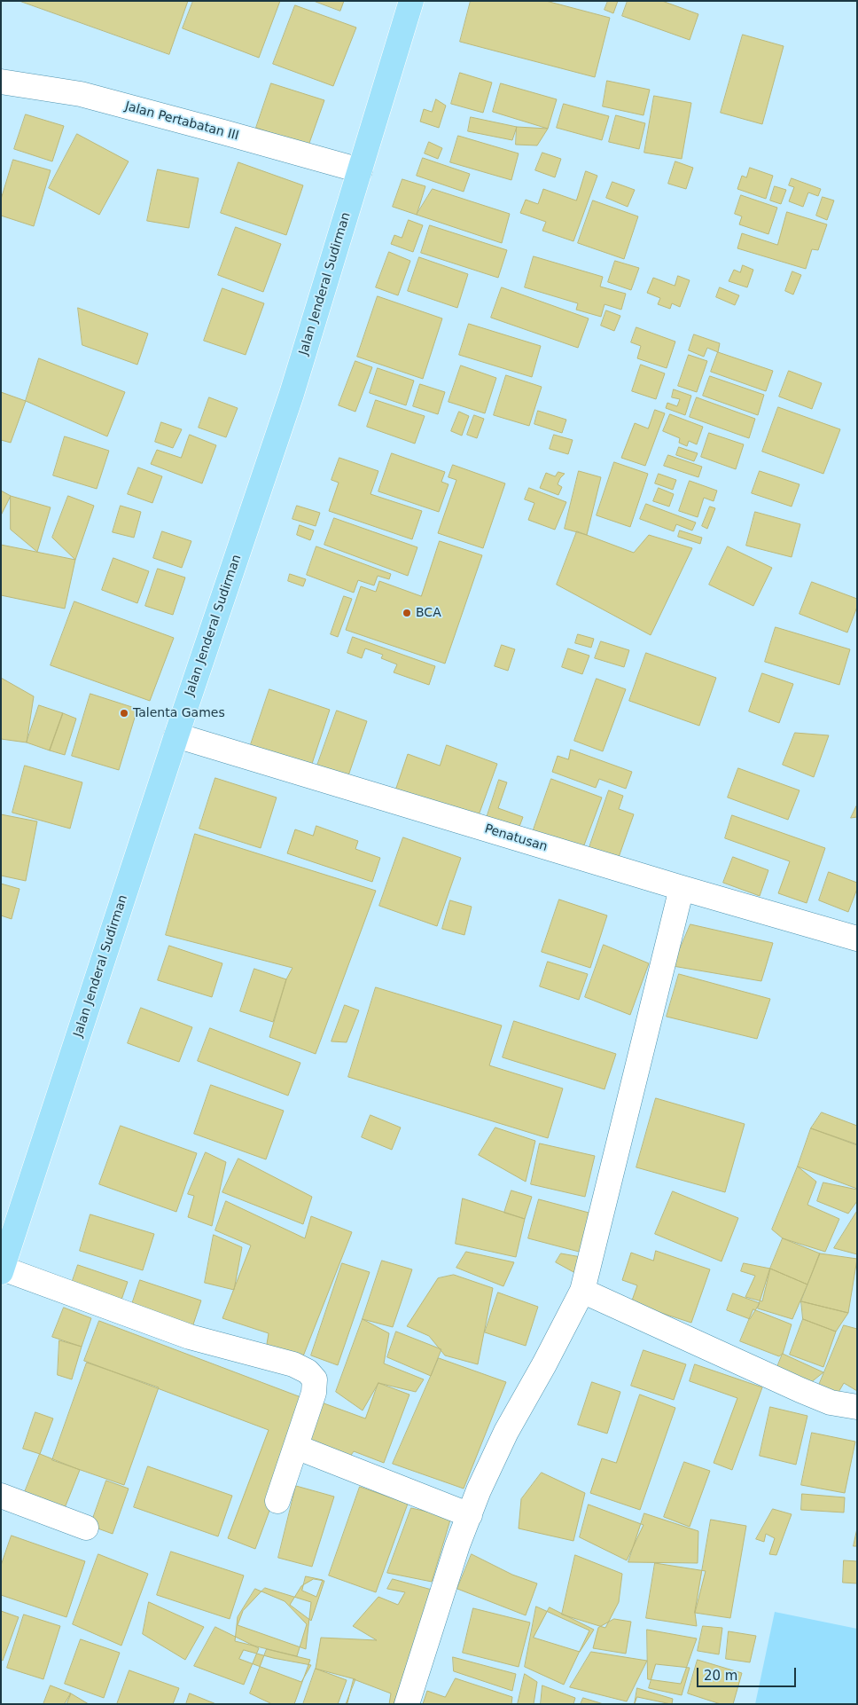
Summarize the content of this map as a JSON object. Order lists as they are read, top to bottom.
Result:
{
  "streets": {
    "main road": ["Jalan Jenderal Sudirman"],
    "street": ["Jalan Pertabatan III", "Penatusan"]
  },
  "crossings": [
    ["Jalan Pertabatan III", "Jalan Jenderal Sudirman"],
    ["Jalan Jenderal Sudirman", "Penatusan"]
  ],
  "places": ["BCA", "Talenta Games"],
  "scale_bar": "20 m"
}
